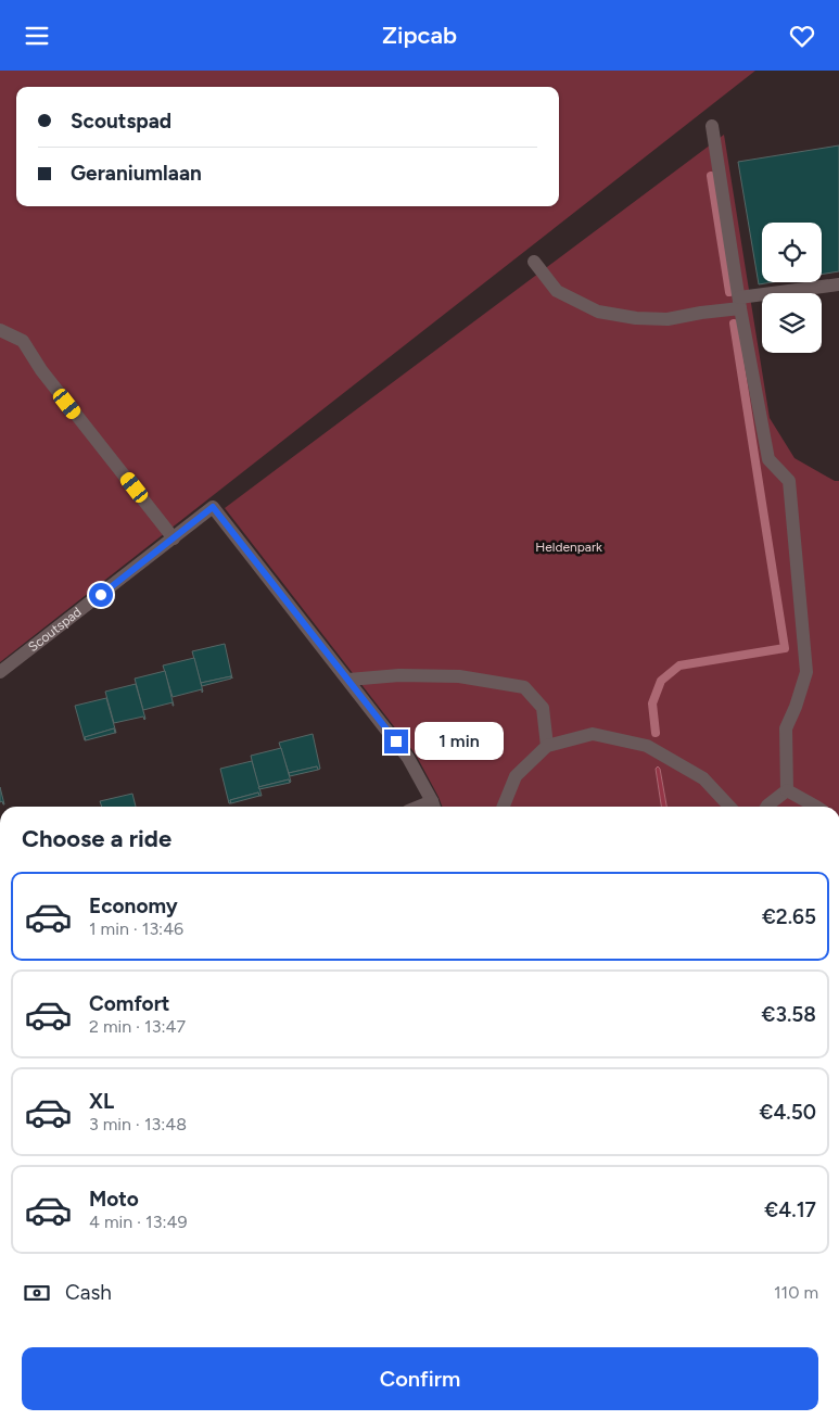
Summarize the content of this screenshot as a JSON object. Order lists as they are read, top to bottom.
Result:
{
  "streets": {
    "street": ["Scoutspad"]
  },
  "parks": ["Heldenpark"],
  "page": {
    "header": "Zipcab",
    "banner": ["Scoutspad", "Geraniumlaan"],
    "bubble": "1 min",
    "heading": "Choose a ride",
    "list": [
      {
        "name": "Economy",
        "note": "1 min · 13:46",
        "value": "€2.65"
      },
      {
        "name": "Comfort",
        "note": "2 min · 13:47",
        "value": "€3.58"
      },
      {
        "name": "XL",
        "note": "3 min · 13:48",
        "value": "€4.50"
      },
      {
        "name": "Moto",
        "note": "4 min · 13:49",
        "value": "€4.17"
      }
    ],
    "pay": ["Cash", "110 m"],
    "buttons": "Confirm"
  }
}
